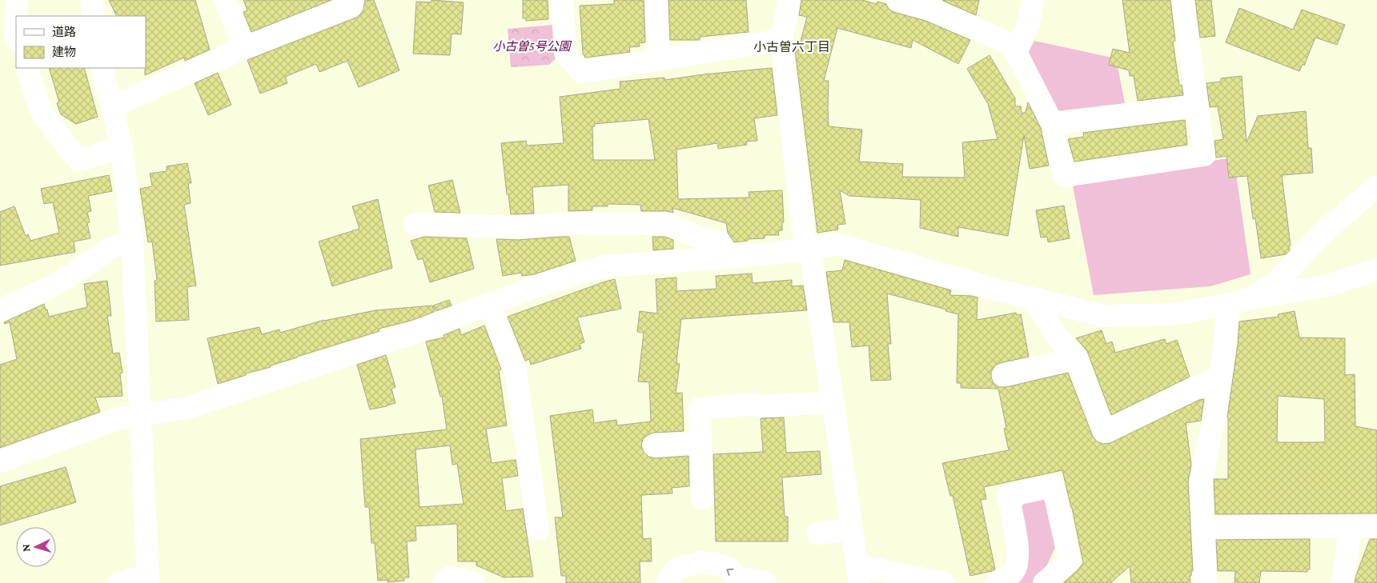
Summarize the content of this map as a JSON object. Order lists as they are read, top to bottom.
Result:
{
  "districts": ["小古曽六丁目"],
  "parks": ["小古曽5号公園"],
  "legend": ["道路", "建物"],
  "north": "left"
}
